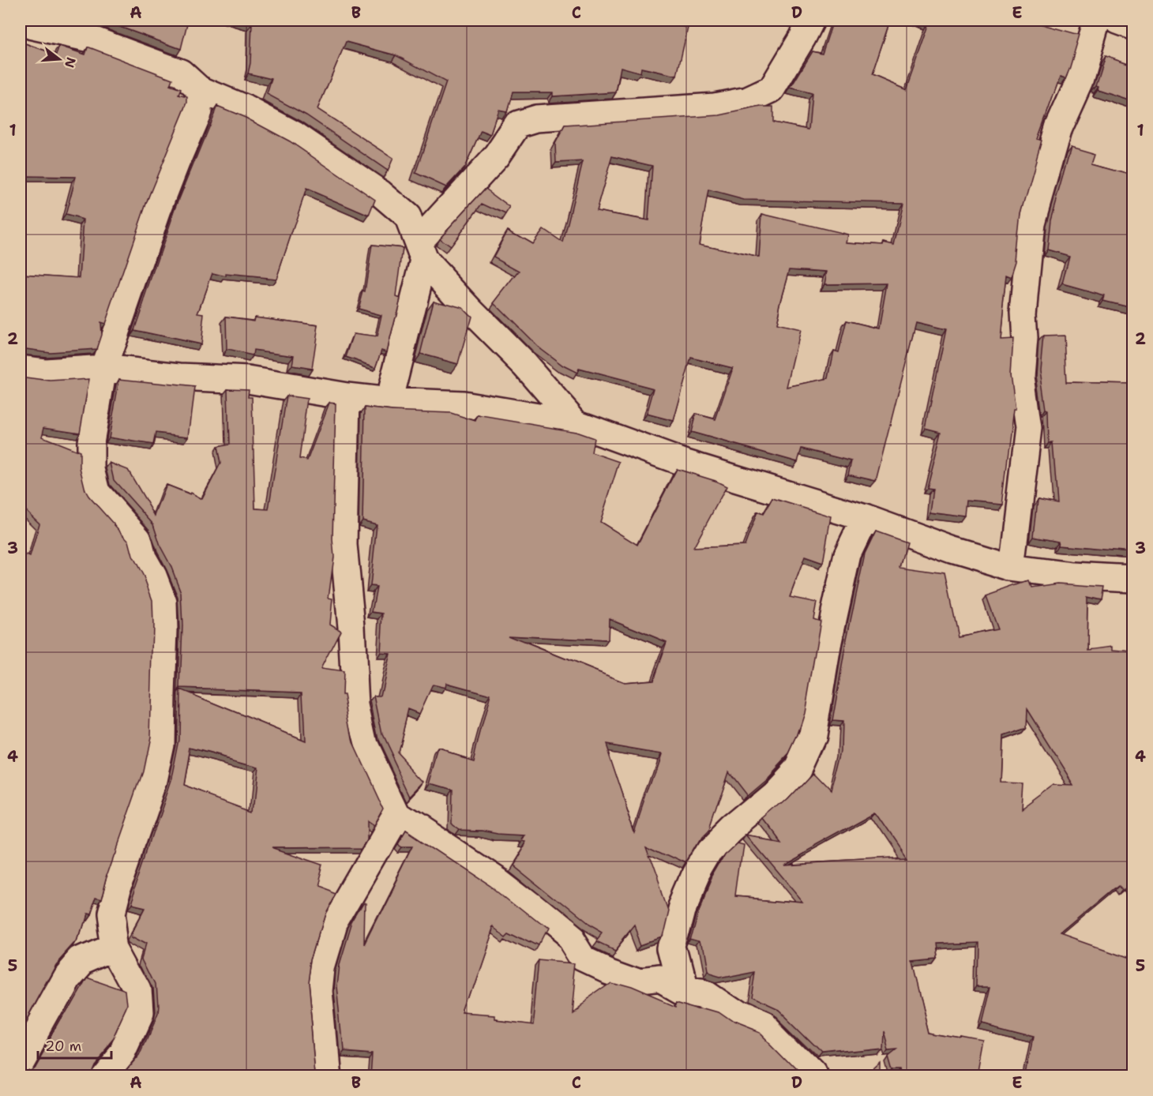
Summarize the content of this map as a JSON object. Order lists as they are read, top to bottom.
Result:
{
  "scale_bar": "20 m",
  "north": "right",
  "grid": {
    "columns": [
      "A",
      "B",
      "C",
      "D",
      "E"
    ],
    "rows": [
      "1",
      "2",
      "3",
      "4",
      "5"
    ]
  }
}
